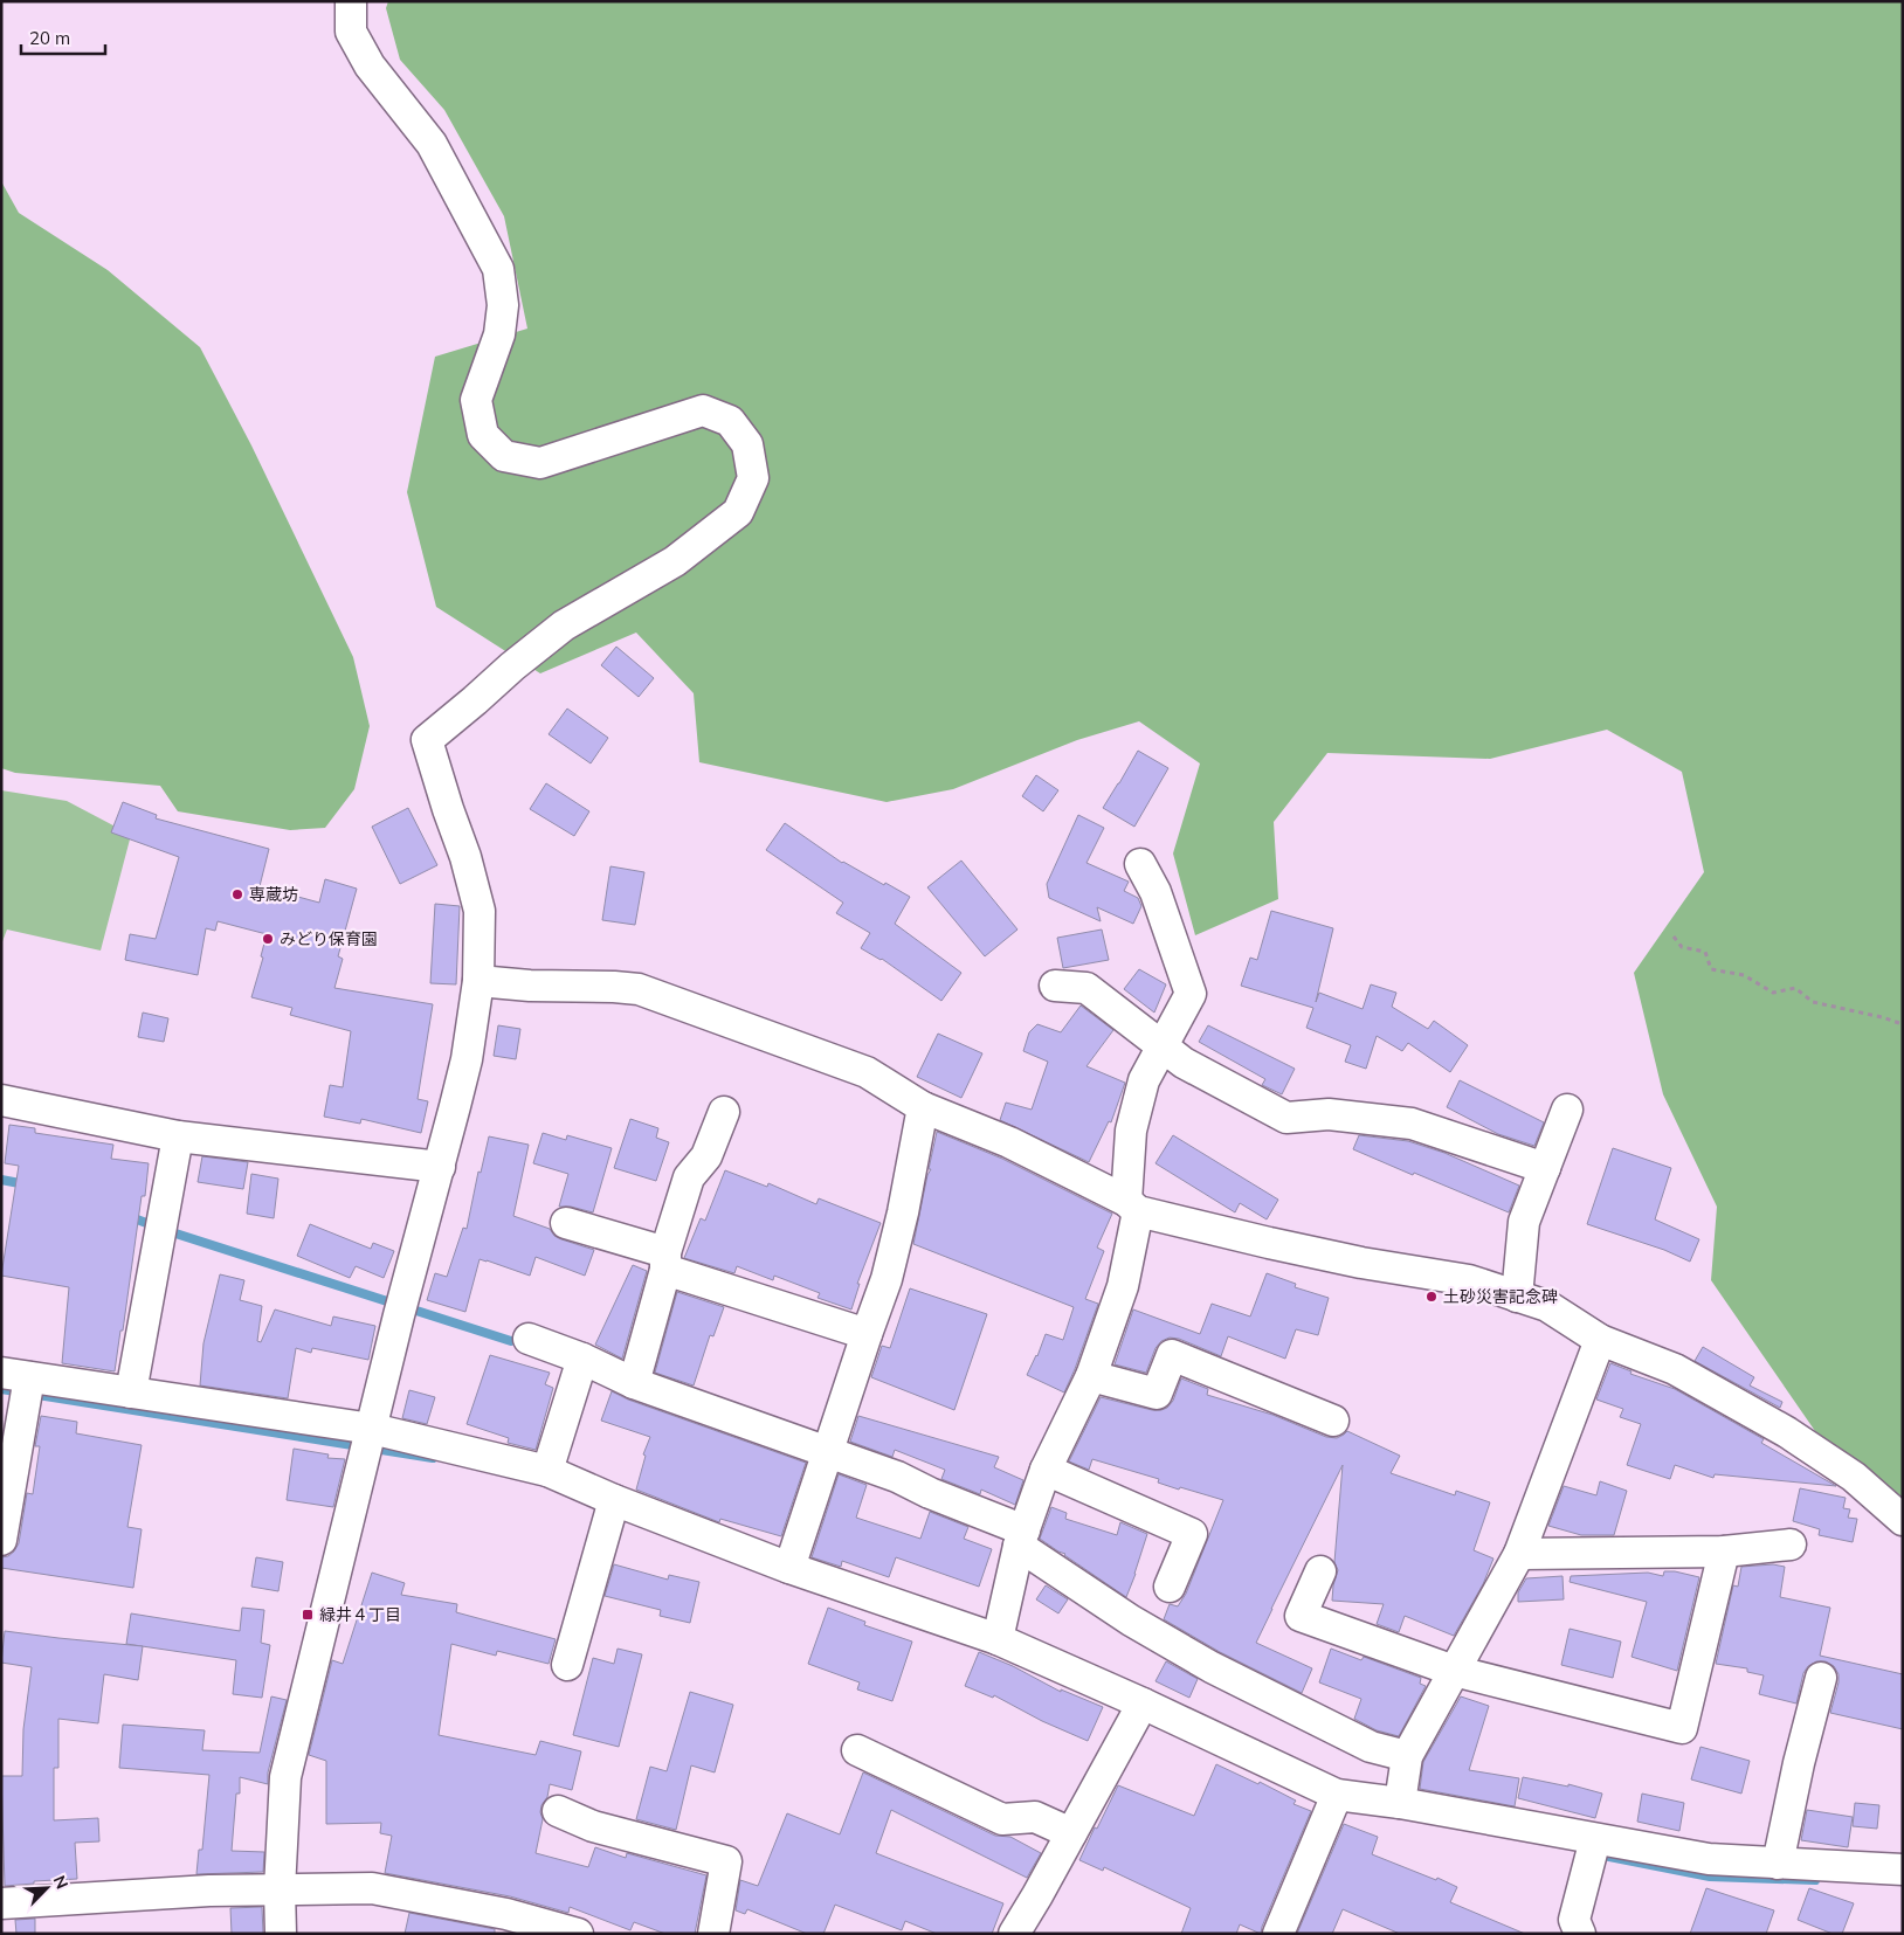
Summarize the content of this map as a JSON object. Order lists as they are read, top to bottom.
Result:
{
  "places": {
    "other": ["専蔵坊", "みどり保育園", "土砂災害記念碑"],
    "transit": ["緑井４丁目"]
  },
  "scale_bar": "20 m",
  "north": "top right"
}
